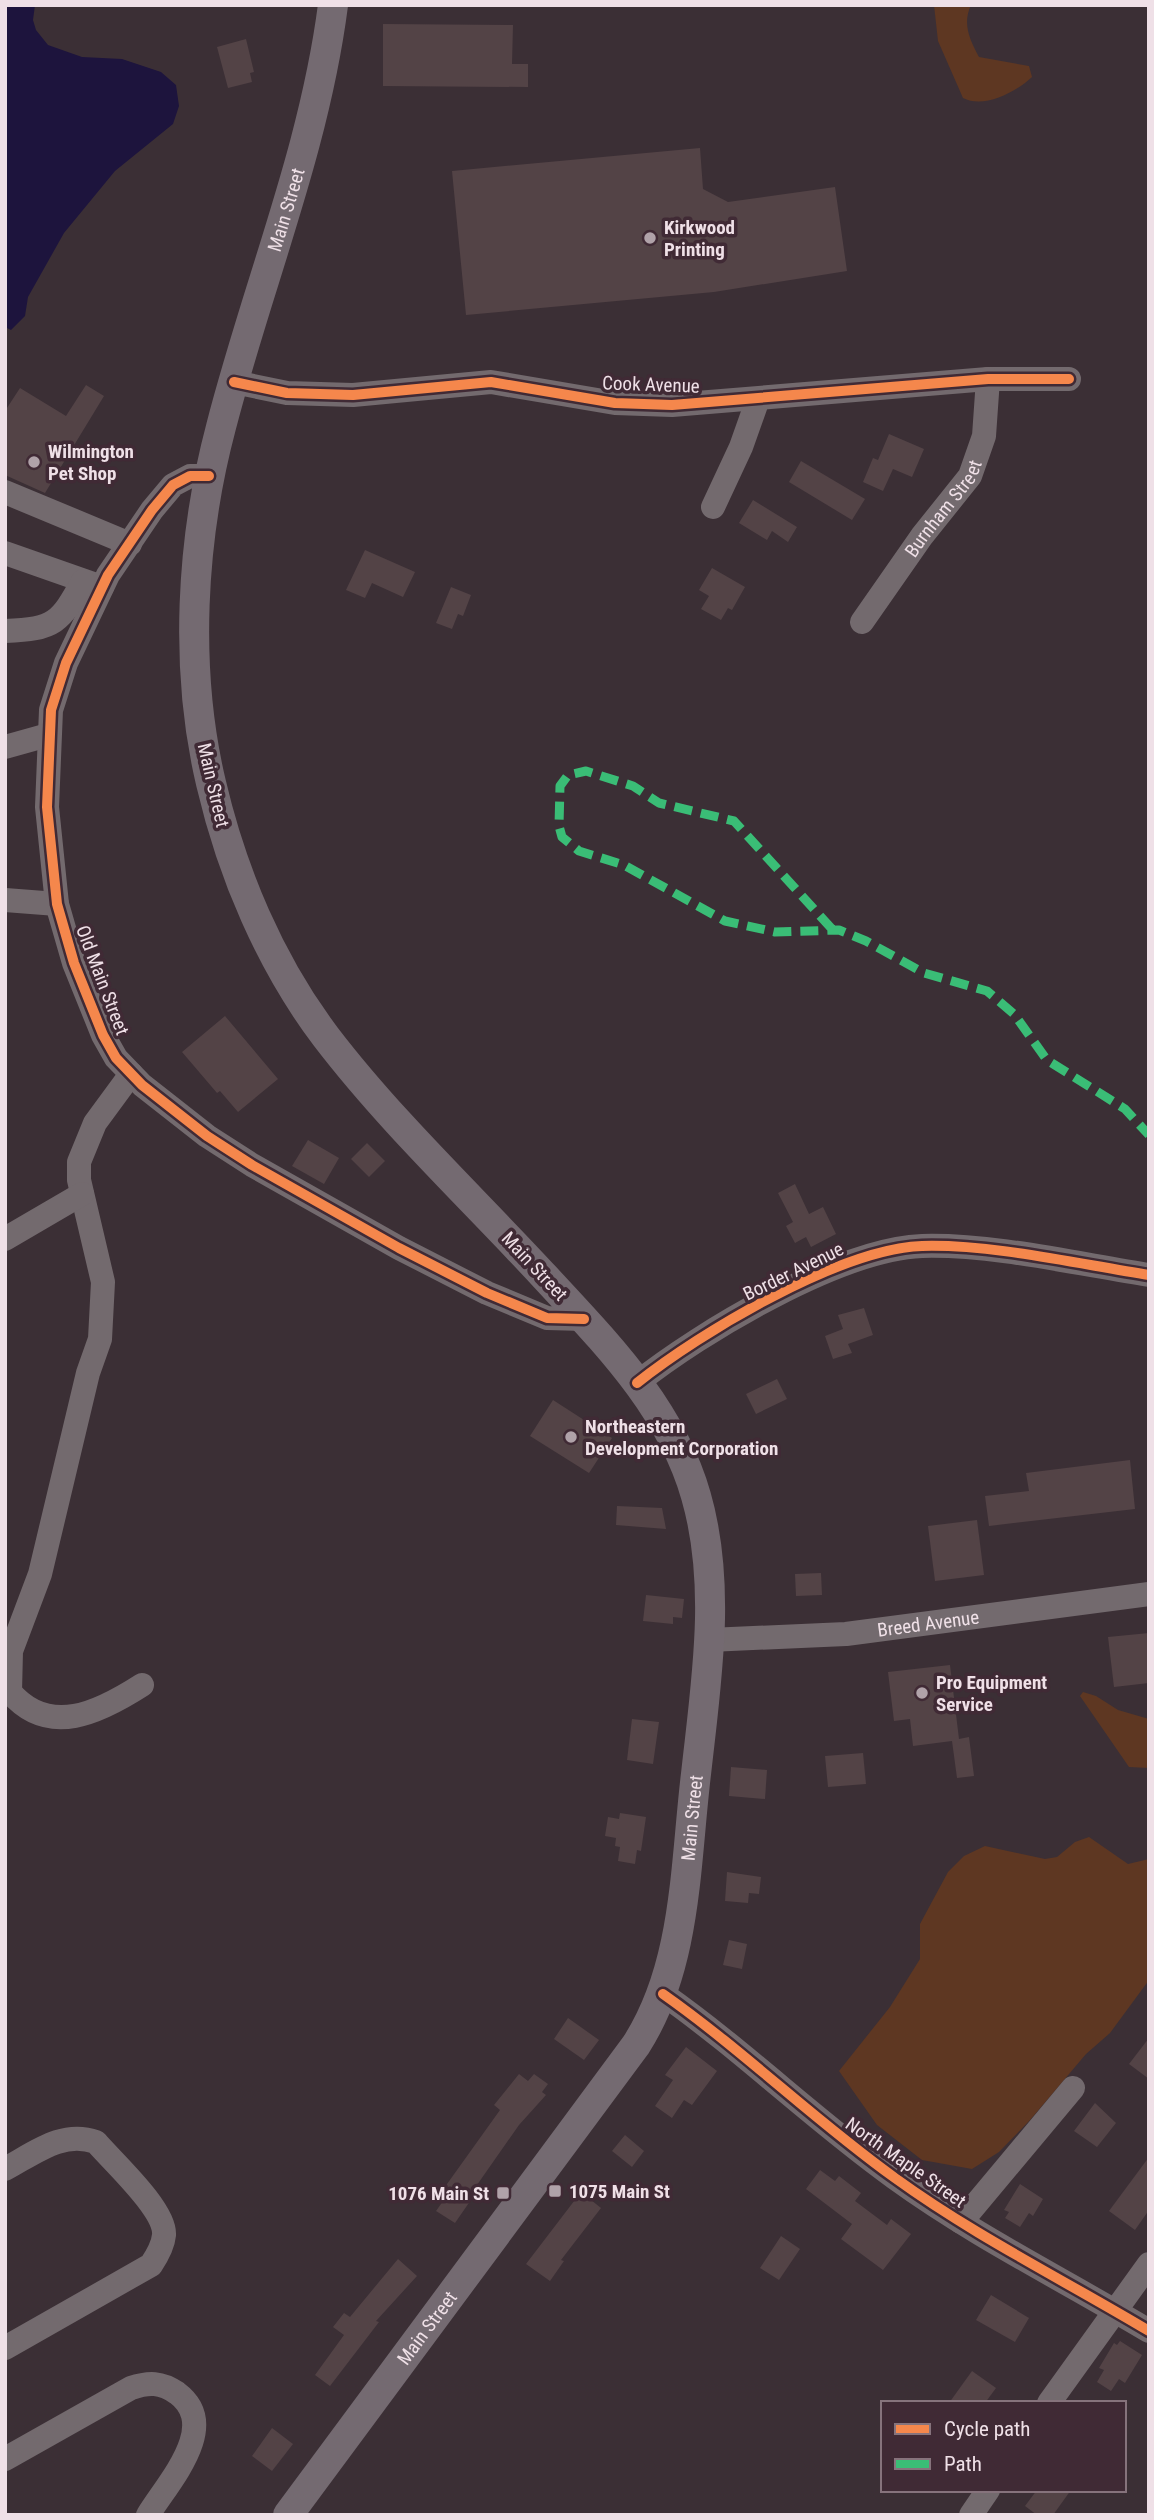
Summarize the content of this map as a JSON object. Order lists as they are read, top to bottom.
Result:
{
  "streets": {
    "main road": ["Main Street"],
    "street": [
      "Cook Avenue",
      "Burnham Street",
      "Old Main Street",
      "Border Avenue",
      "Breed Avenue",
      "North Maple Street"
    ]
  },
  "crossings": [
    ["Main Street", "Cook Avenue"],
    ["Main Street", "Old Main Street"],
    ["Main Street", "Border Avenue"],
    ["Main Street", "Breed Avenue"],
    ["Main Street", "North Maple Street"],
    ["Cook Avenue", "Burnham Street"]
  ],
  "places": {
    "other": [
      "Kirkwood Printing",
      "Wilmington Pet Shop",
      "Northeastern Development Corporation",
      "Pro Equipment Service"
    ],
    "transit": ["1075 Main St", "1076 Main St"]
  },
  "legend": ["Cycle path", "Path"]
}
